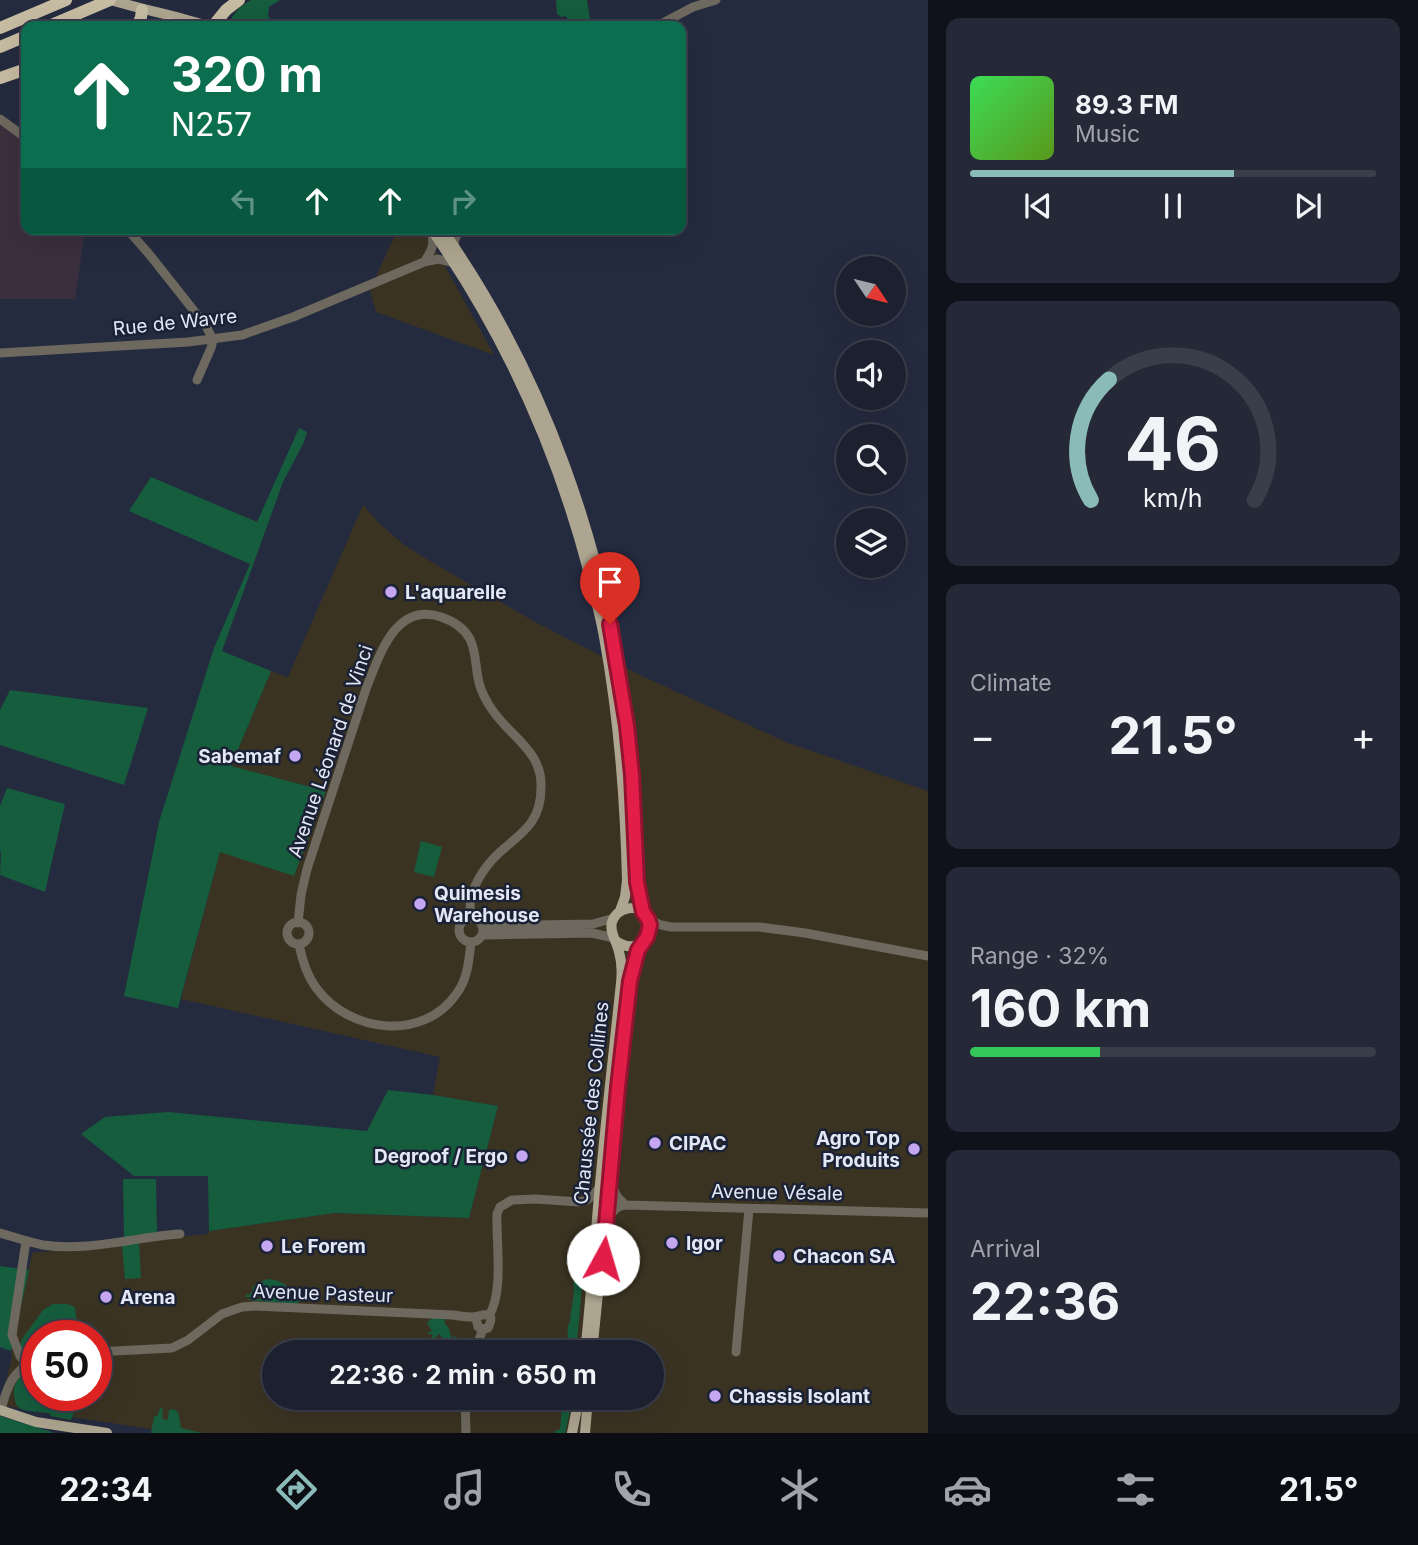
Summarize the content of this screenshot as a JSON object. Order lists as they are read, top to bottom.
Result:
{
  "streets": {
    "main road": ["Chaussée des Collines"],
    "street": [
      "Rue de Wavre",
      "Avenue Léonard de Vinci",
      "Avenue Vésale",
      "Avenue Pasteur"
    ]
  },
  "places": [
    "L'aquarelle",
    "Sabemaf",
    "Quimesis Warehouse",
    "CIPAC",
    "Agro Top Produits",
    "Degroof / Ergo",
    "Igor",
    "Le Forem",
    "Chacon SA",
    "Arena",
    "Chassis Isolant"
  ],
  "north": "bottom right",
  "page": {
    "turn": ["320 m", "N257"],
    "song": ["89.3 FM", "Music"],
    "tile": [
      "Climate",
      ["Range · 32%", "160 km"],
      ["Arrival", "22:36"]
    ],
    "heat": ["−", "21.5°", "+"],
    "limit": "50",
    "trip": "22:36 · 2 min · 650 m",
    "tabs": ["22:34", "21.5°"],
    "gauge": ["46", "km/h"]
  }
}
